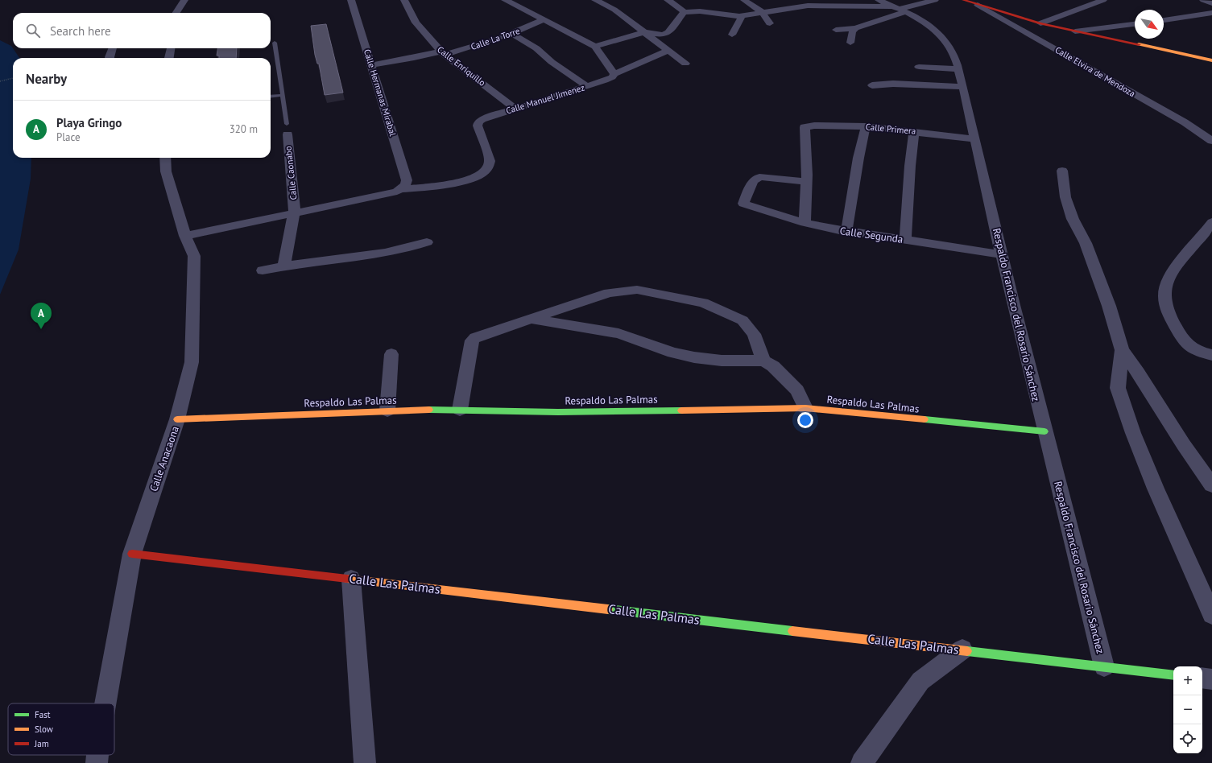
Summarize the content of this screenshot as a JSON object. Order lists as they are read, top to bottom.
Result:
{
  "streets": {
    "street": [
      "Calle La Torre",
      "Calle Enriquillo",
      "Calle Elvira de Mendoza",
      "Calle Hermanas Mirabal",
      "Calle Manuel Jimenez",
      "Calle Primera",
      "Calle Caonabo",
      "Calle Segunda",
      "Respaldo Francisco del Rosario Sánchez",
      "Respaldo Las Palmas",
      "Calle Anacaona",
      "Calle Las Palmas"
    ]
  },
  "crossings": [
    ["Calle La Torre", "Calle Enriquillo"],
    ["Calle La Torre", "Calle Hermanas Mirabal"],
    ["Calle Enriquillo", "Calle Manuel Jimenez"],
    ["Calle Hermanas Mirabal", "Calle Manuel Jimenez"],
    ["Calle Primera", "Calle Segunda"],
    ["Calle Primera", "Respaldo Francisco del Rosario Sánchez"],
    ["Calle Segunda", "Respaldo Francisco del Rosario Sánchez"],
    ["Respaldo Francisco del Rosario Sánchez", "Respaldo Las Palmas"],
    ["Respaldo Francisco del Rosario Sánchez", "Calle Las Palmas"],
    ["Respaldo Las Palmas", "Calle Anacaona"],
    ["Calle Anacaona", "Calle Las Palmas"]
  ],
  "legend": ["Fast", "Slow", "Jam"],
  "north": "bottom right",
  "page": {
    "search": "Search here",
    "heading": "Nearby",
    "list": [
      {
        "mark": "A",
        "name": "Playa Gringo",
        "note": "Place",
        "value": "320 m"
      }
    ],
    "pins": "A",
    "map_buttons": ["+", "−"]
  }
}
